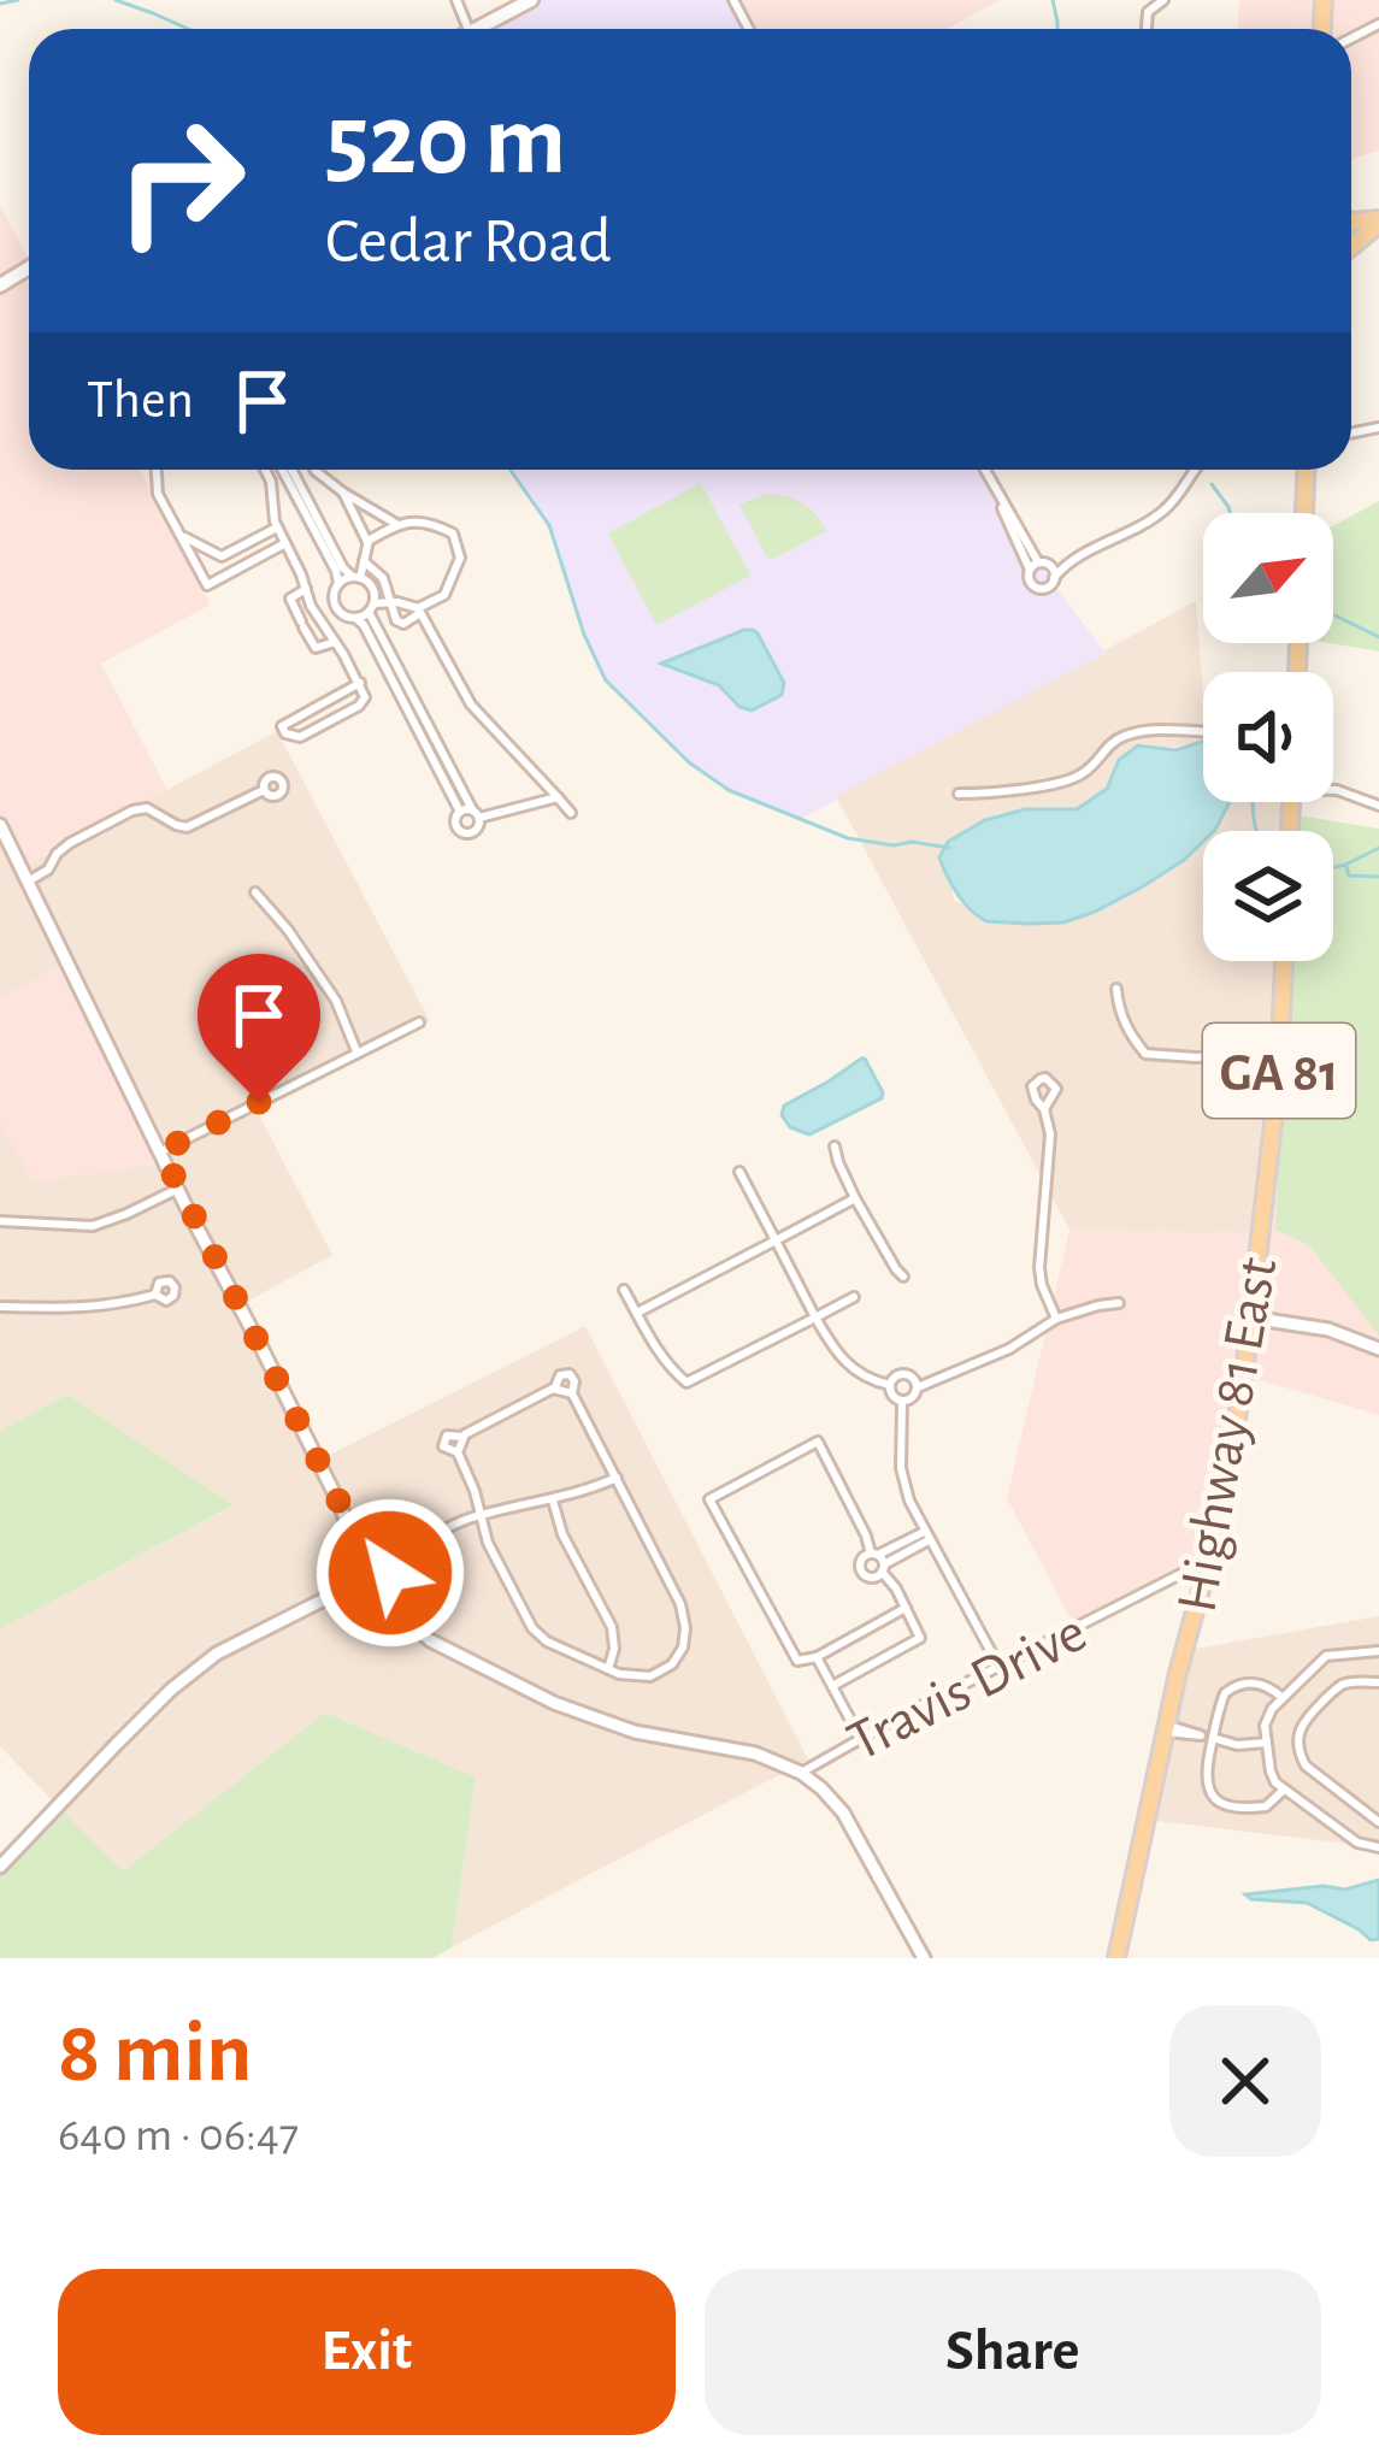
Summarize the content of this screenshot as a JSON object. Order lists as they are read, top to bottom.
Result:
{
  "streets": {
    "main road": ["GA 81", "Highway 81 East"],
    "street": ["Travis Drive"]
  },
  "crossings": [
    ["Highway 81 East", "Travis Drive"]
  ],
  "north": "top right",
  "page": {
    "turn": ["520 m", "Cedar Road"],
    "then": "Then",
    "heading": ["8 min", "640 m · 06:47"],
    "buttons": ["Exit", "Share"]
  }
}
